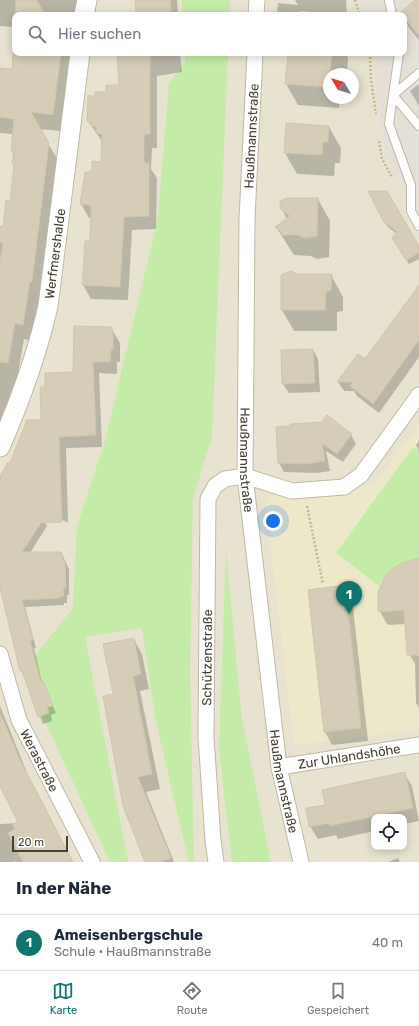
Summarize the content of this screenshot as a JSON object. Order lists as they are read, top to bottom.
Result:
{
  "streets": {
    "street": [
      "Haußmannstraße",
      "Werfmershalde",
      "Schützenstraße",
      "Zur Uhlandshöhe",
      "Werastraße"
    ]
  },
  "crossings": [
    ["Haußmannstraße", "Schützenstraße"],
    ["Haußmannstraße", "Zur Uhlandshöhe"]
  ],
  "scale_bar": "20 m",
  "north": "top left",
  "page": {
    "search": "Hier suchen",
    "pins": "1",
    "scale": "20 m",
    "heading": "In der Nähe",
    "list": [
      {
        "mark": "1",
        "name": "Ameisenbergschule",
        "note": "Schule · Haußmannstraße",
        "value": "40 m"
      }
    ],
    "nav": ["Karte", "Route", "Gespeichert"]
  }
}
